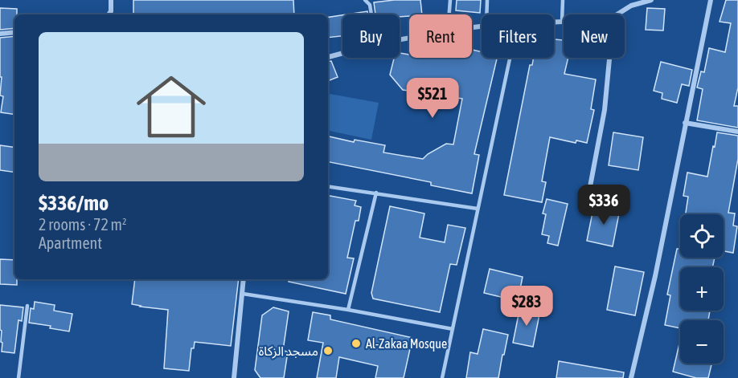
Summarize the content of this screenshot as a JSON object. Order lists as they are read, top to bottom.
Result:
{
  "places": ["Al-Zakaa Mosque", "مسجد الزكاة"],
  "page": {
    "chip": [
      "Buy",
      "Rent",
      "Filters",
      "New"
    ],
    "list": [
      {
        "name": "$336/mo",
        "note": "2 rooms · 72 m² · Apartment"
      }
    ],
    "price": ["$521", "$336", "$283"],
    "map_buttons": ["+", "−"]
  }
}
